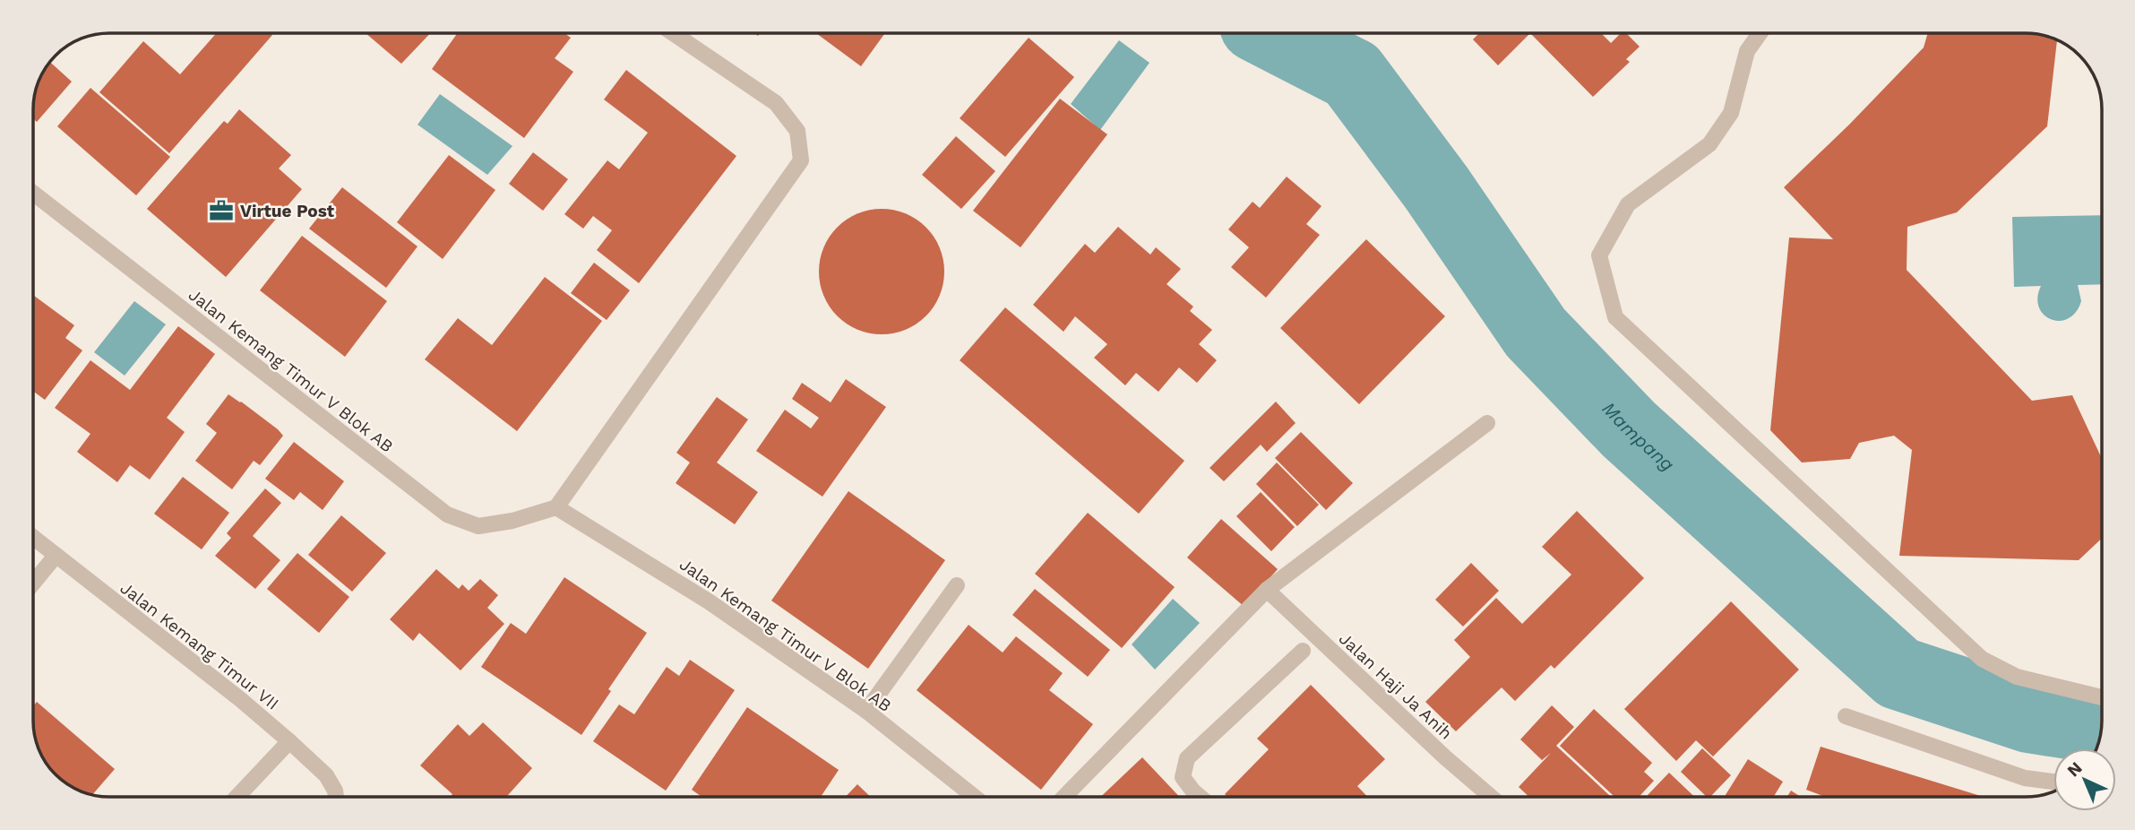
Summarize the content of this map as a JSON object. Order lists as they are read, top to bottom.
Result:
{
  "streets": {
    "street": ["Jalan Kemang Timur V Blok AB", "Jalan Kemang Timur VII", "Jalan Haji Ja Anih"]
  },
  "water": ["Mampang"],
  "places": {
    "office": ["Virtue Post"]
  },
  "north": "top left"
}
